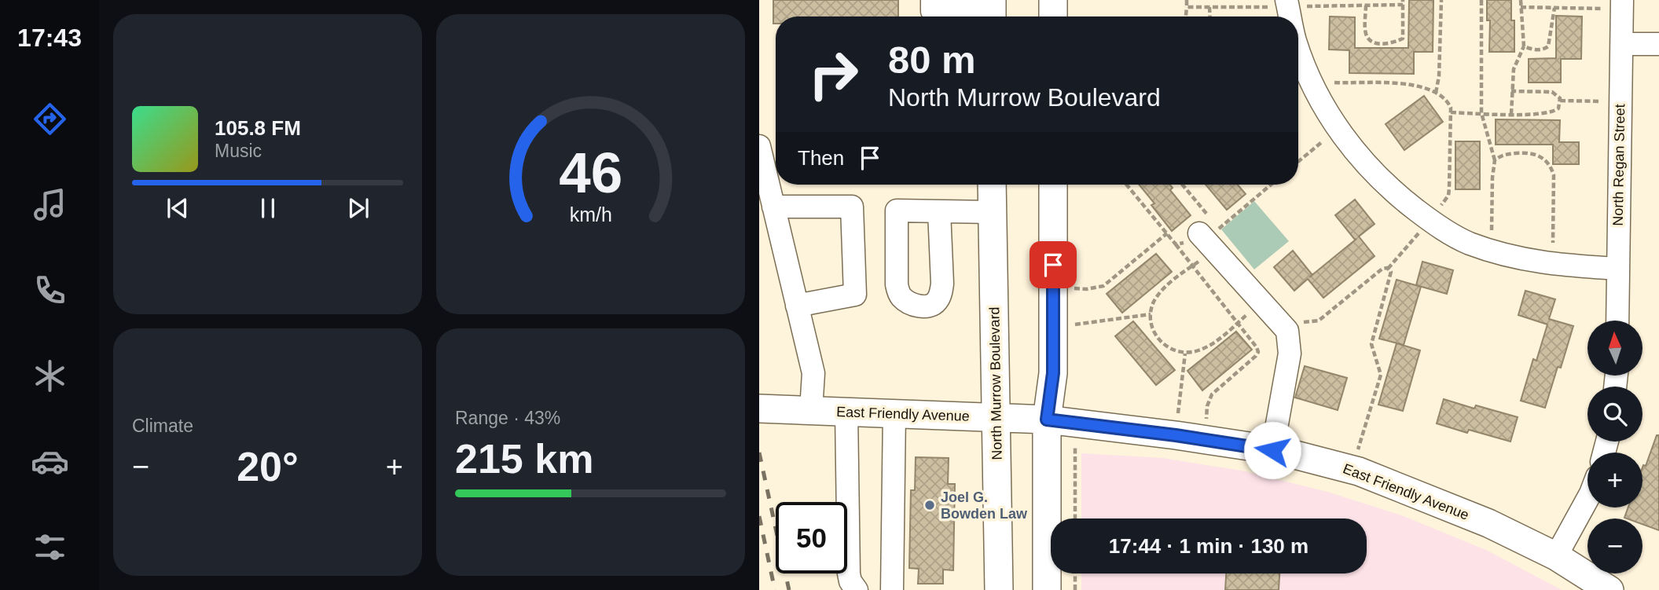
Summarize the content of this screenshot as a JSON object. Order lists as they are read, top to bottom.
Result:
{
  "streets": {
    "main road": ["North Murrow Boulevard", "East Friendly Avenue"],
    "street": ["North Regan Street"]
  },
  "crossings": [
    ["North Murrow Boulevard", "East Friendly Avenue"]
  ],
  "places": ["Joel G. Bowden Law"],
  "north": "top",
  "page": {
    "tabs": "17:43",
    "turn": ["80 m", "North Murrow Boulevard"],
    "song": ["105.8 FM", "Music"],
    "then": "Then",
    "map_buttons": ["+", "−"],
    "tile": [
      "Climate",
      ["Range · 43%", "215 km"]
    ],
    "heat": ["−", "20°", "+"],
    "limit": "50",
    "trip": "17:44 · 1 min · 130 m",
    "gauge": ["46", "km/h"]
  }
}
